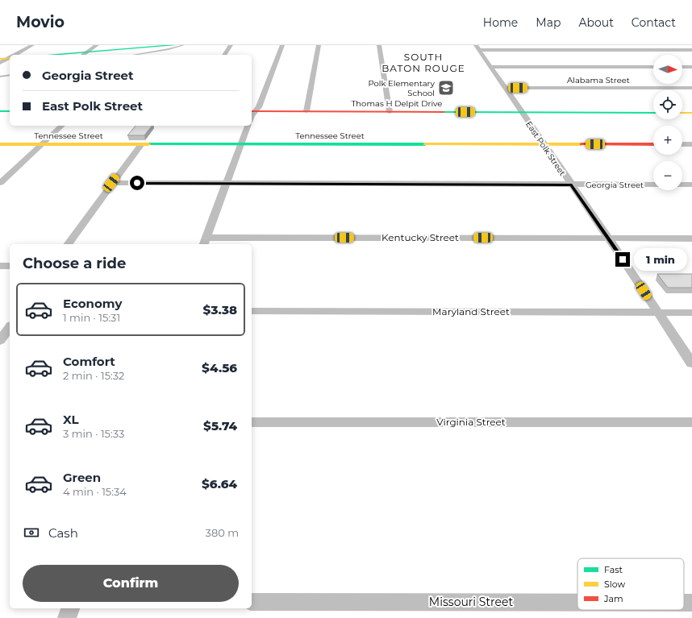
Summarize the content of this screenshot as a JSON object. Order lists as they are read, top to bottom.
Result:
{
  "streets": {
    "street": [
      "Alabama Street",
      "Thomas H Delpit Drive",
      "Tennessee Street",
      "East Polk Street",
      "Georgia Street",
      "Kentucky Street",
      "Maryland Street",
      "Virginia Street",
      "Missouri Street"
    ]
  },
  "crossings": [
    ["Alabama Street", "East Polk Street"],
    ["Thomas H Delpit Drive", "East Polk Street"],
    ["Tennessee Street", "East Polk Street"],
    ["East Polk Street", "Georgia Street"],
    ["East Polk Street", "Kentucky Street"],
    ["East Polk Street", "Maryland Street"]
  ],
  "districts": ["SOUTH BATON ROUGE"],
  "places": {
    "school or university": ["Polk Elementary School"]
  },
  "legend": ["Fast", "Slow", "Jam"],
  "north": "right",
  "page": {
    "header": "Movio",
    "nav": [
      "Home",
      "Map",
      "About",
      "Contact"
    ],
    "map_buttons": ["+", "−"],
    "banner": ["Georgia Street", "East Polk Street"],
    "heading": "Choose a ride",
    "bubble": "1 min",
    "list": [
      {
        "name": "Economy",
        "note": "1 min · 15:31",
        "value": "$3.38"
      },
      {
        "name": "Comfort",
        "note": "2 min · 15:32",
        "value": "$4.56"
      },
      {
        "name": "XL",
        "note": "3 min · 15:33",
        "value": "$5.74"
      },
      {
        "name": "Green",
        "note": "4 min · 15:34",
        "value": "$6.64"
      }
    ],
    "pay": ["Cash", "380 m"],
    "buttons": "Confirm"
  }
}
